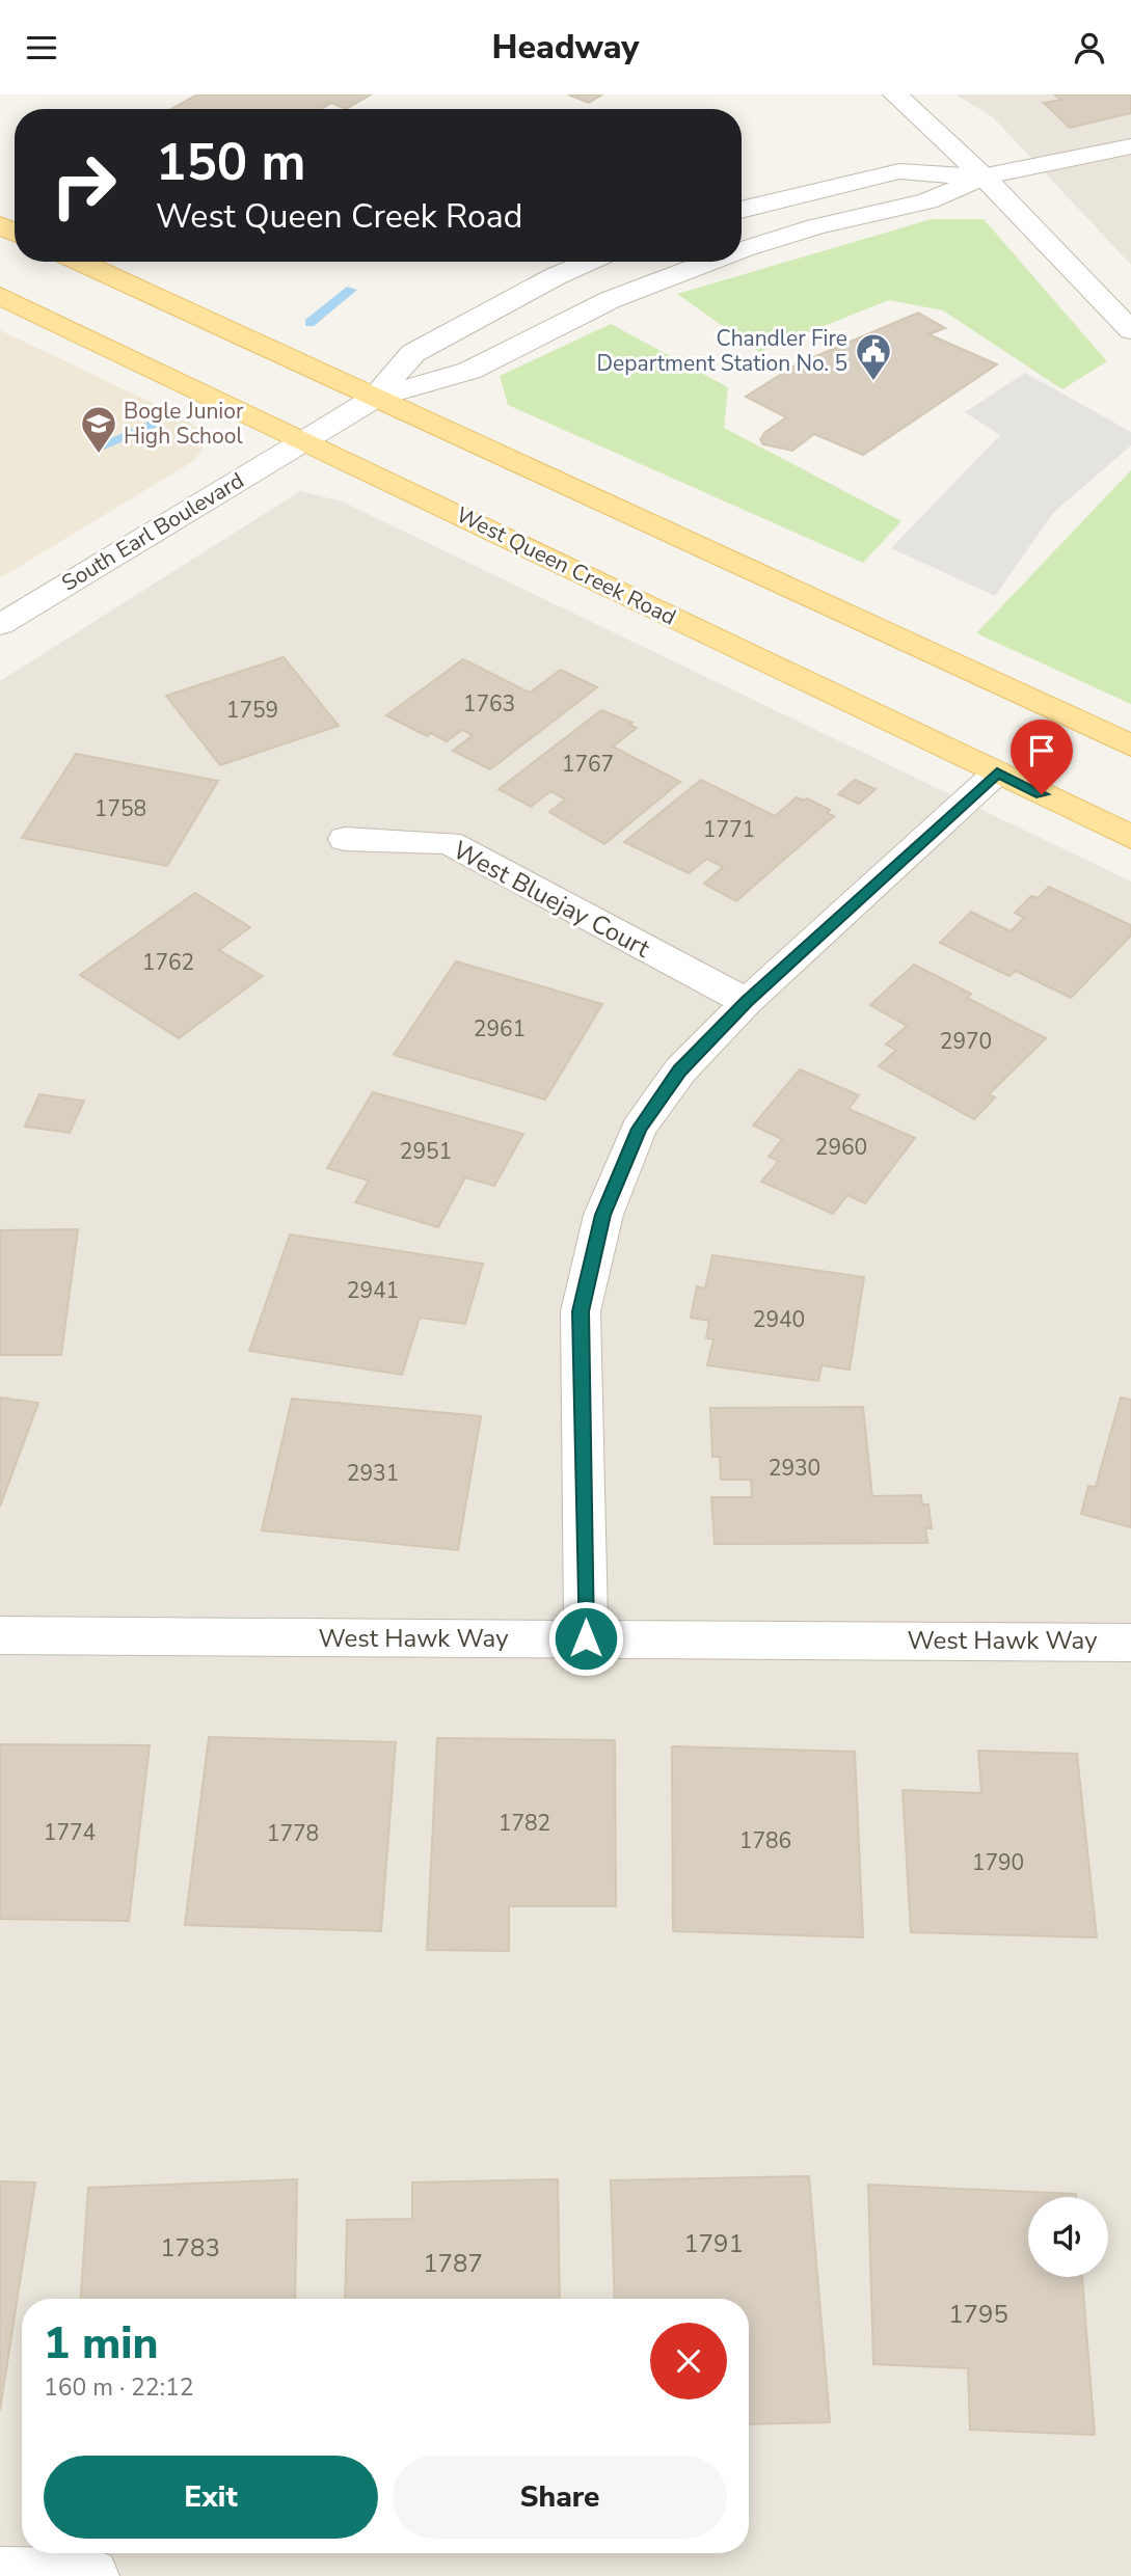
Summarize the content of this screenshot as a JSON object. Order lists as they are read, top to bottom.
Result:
{
  "streets": {
    "main road": ["West Queen Creek Road"],
    "street": ["South Earl Boulevard", "West Bluejay Court", "West Hawk Way"]
  },
  "crossings": [
    ["South Earl Boulevard", "West Queen Creek Road"]
  ],
  "places": {
    "public building": ["Chandler Fire Department Station No. 5"],
    "school or university": ["Bogle Junior High School"]
  },
  "house_numbers": [
    "1763",
    "1759",
    "1767",
    "1758",
    "1771",
    "1762",
    "2961",
    "2970",
    "2960",
    "2951",
    "2941",
    "2940",
    "2930",
    "2931",
    "1782",
    "1774",
    "1778",
    "1786",
    "1790",
    "1791",
    "1783",
    "1787",
    "1795"
  ],
  "page": {
    "header": "Headway",
    "turn": ["150 m", "West Queen Creek Road"],
    "heading": ["1 min", "160 m · 22:12"],
    "buttons": ["Exit", "Share"]
  }
}
